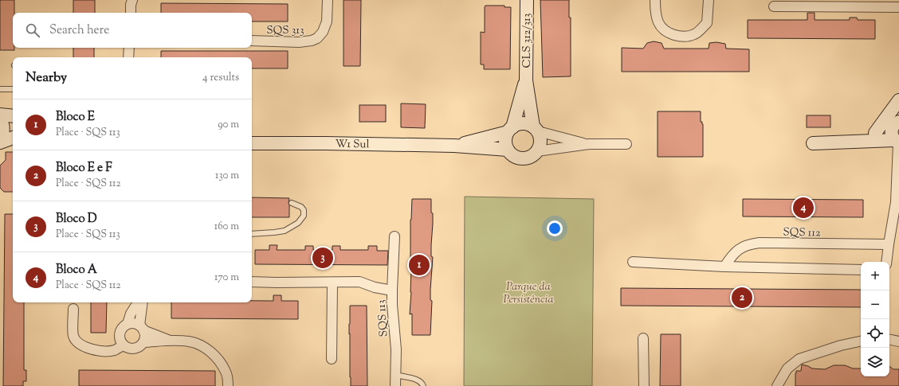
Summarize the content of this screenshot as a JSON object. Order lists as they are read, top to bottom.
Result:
{
  "streets": {
    "street": [
      "SQS 313",
      "CLS 312/313",
      "W1 Sul",
      "SQS 112",
      "SQS 113"
    ]
  },
  "crossings": [
    ["CLS 312/313", "W1 Sul"]
  ],
  "parks": ["Parque da Persistência"],
  "page": {
    "search": "Search here",
    "heading": ["Nearby", "4 results"],
    "list": [
      {
        "mark": "1",
        "name": "Bloco E",
        "note": "Place · SQS 113",
        "value": "90 m"
      },
      {
        "mark": "2",
        "name": "Bloco E e F",
        "note": "Place · SQS 112",
        "value": "130 m"
      },
      {
        "mark": "3",
        "name": "Bloco D",
        "note": "Place · SQS 113",
        "value": "160 m"
      },
      {
        "mark": "4",
        "name": "Bloco A",
        "note": "Place · SQS 112",
        "value": "170 m"
      }
    ],
    "pins": [
      "4",
      "3",
      "1",
      "2"
    ],
    "map_buttons": ["+", "−"]
  }
}
